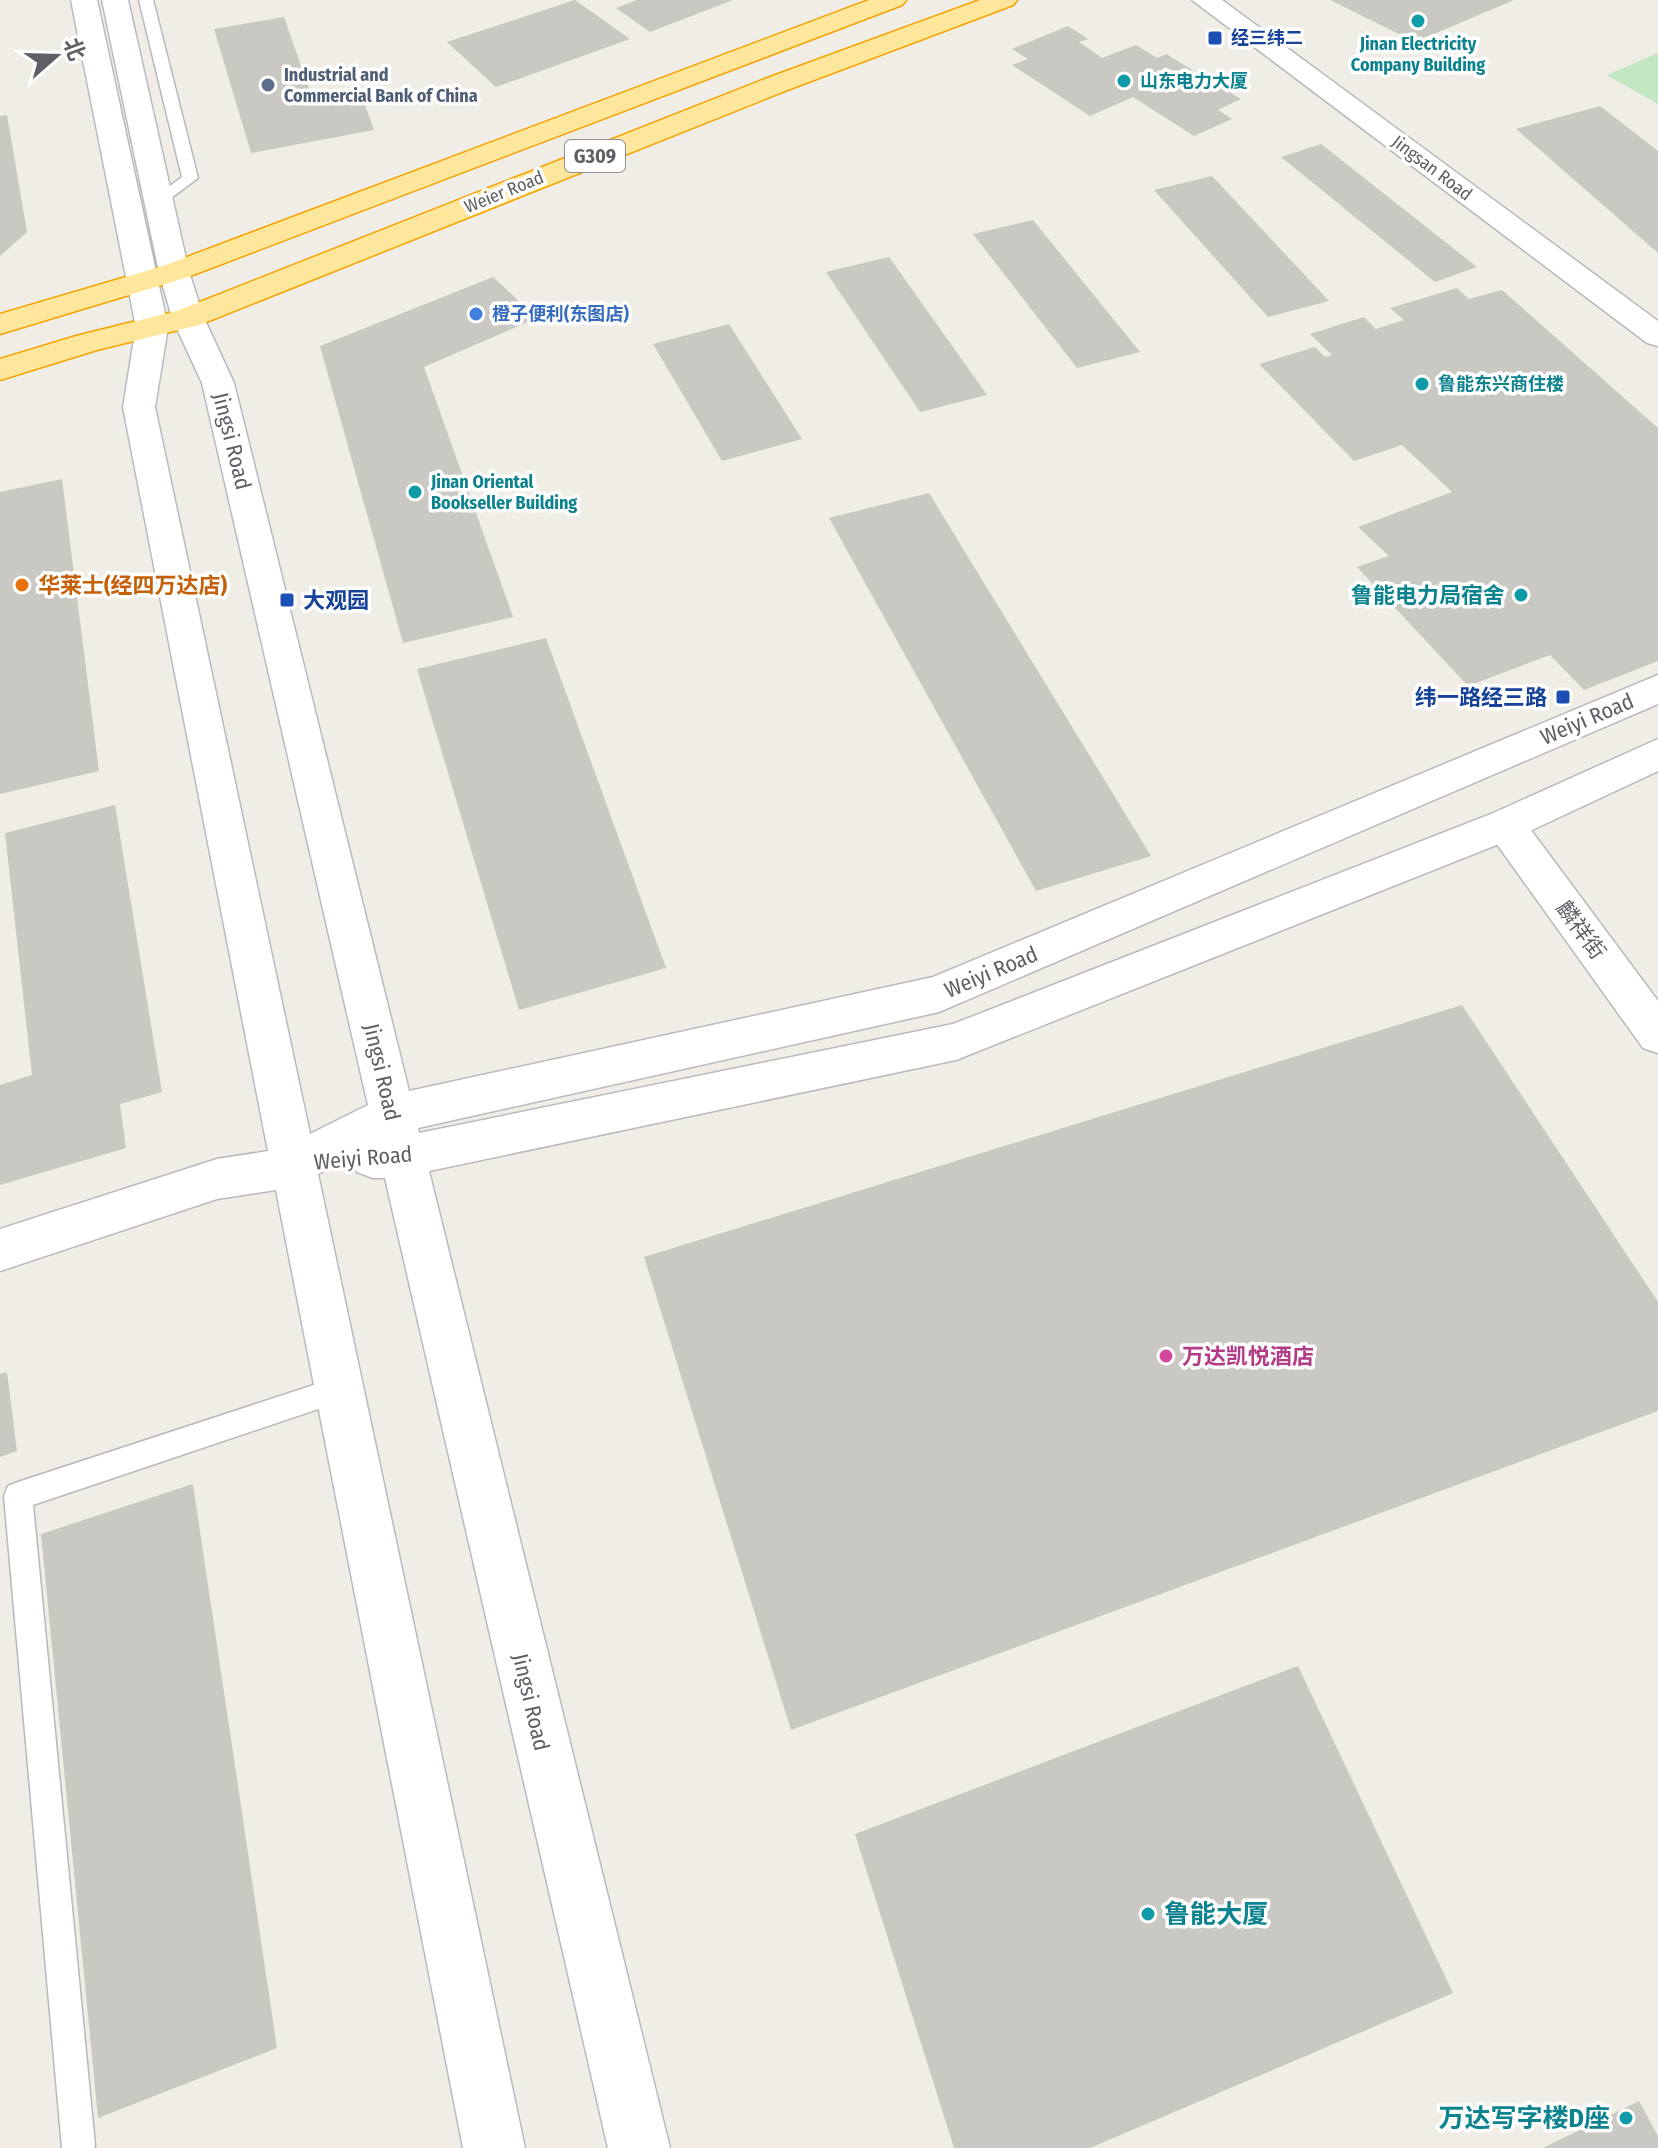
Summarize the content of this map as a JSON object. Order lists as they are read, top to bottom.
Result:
{
  "streets": {
    "highway": ["G309", "Weier Road"],
    "main road": [
      "Jingsan Road",
      "Jingsi Road",
      "Weiyi Road",
      "麟祥街"
    ]
  },
  "crossings": [
    ["Weier Road", "Jingsi Road"],
    ["Jingsi Road", "Weiyi Road"],
    ["Weiyi Road", "麟祥街"]
  ],
  "places": {
    "other": [
      "Jinan Electricity Company Building",
      "山东电力大厦",
      "Industrial and Commercial Bank of China",
      "橙子便利(东图店)",
      "鲁能东兴商住楼",
      "Jinan Oriental Bookseller Building",
      "华莱士(经四万达店)",
      "鲁能电力局宿舍",
      "万达凯悦酒店",
      "鲁能大厦",
      "万达写字楼D座"
    ],
    "transit": ["经三纬二", "大观园", "纬一路经三路"]
  },
  "north": "right"
}
